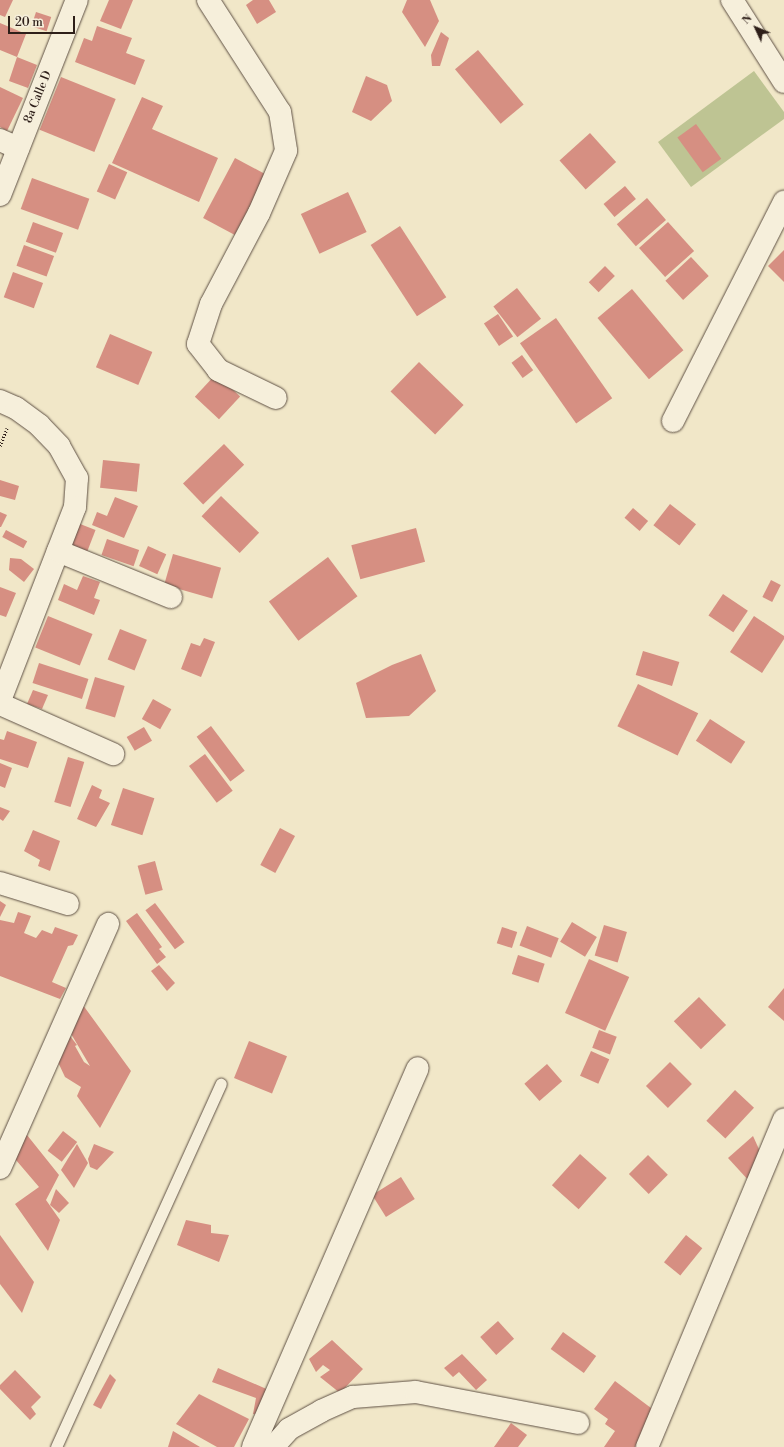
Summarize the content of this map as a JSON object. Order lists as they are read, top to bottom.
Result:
{
  "streets": {
    "street": ["8a Calle D"]
  },
  "scale_bar": "20 m",
  "north": "top left"
}
